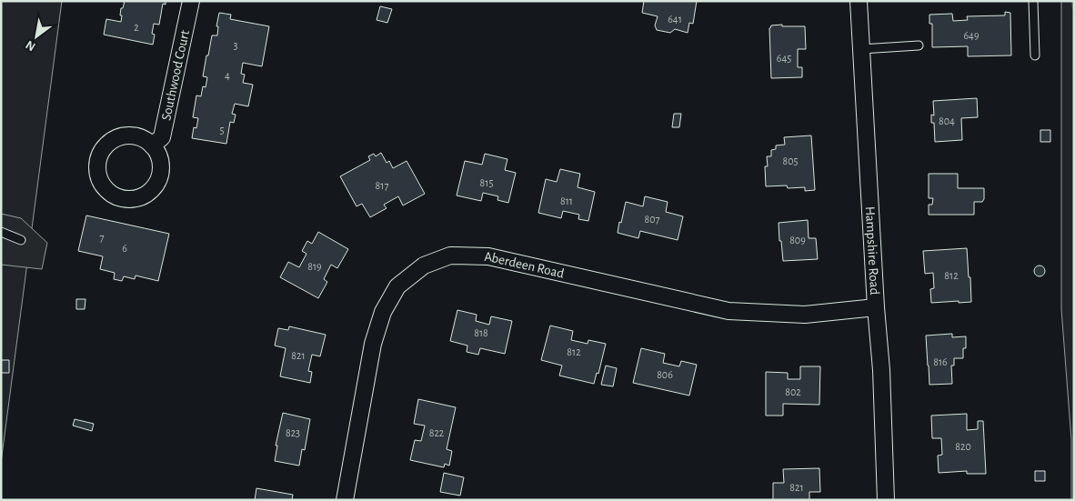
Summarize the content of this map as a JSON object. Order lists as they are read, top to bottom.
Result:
{
  "streets": {
    "street": ["Southwood Court", "Hampshire Road", "Aberdeen Road"]
  },
  "crossings": [
    ["Hampshire Road", "Aberdeen Road"]
  ],
  "house_numbers": [
    "641",
    "2",
    "649",
    "3",
    "645",
    "4",
    "804",
    "5",
    "805",
    "815",
    "817",
    "811",
    "807",
    "7",
    "809",
    "6",
    "819",
    "812",
    "818",
    "812",
    "821",
    "816",
    "806",
    "802",
    "823",
    "822",
    "820",
    "821"
  ],
  "north": "bottom left"
}
